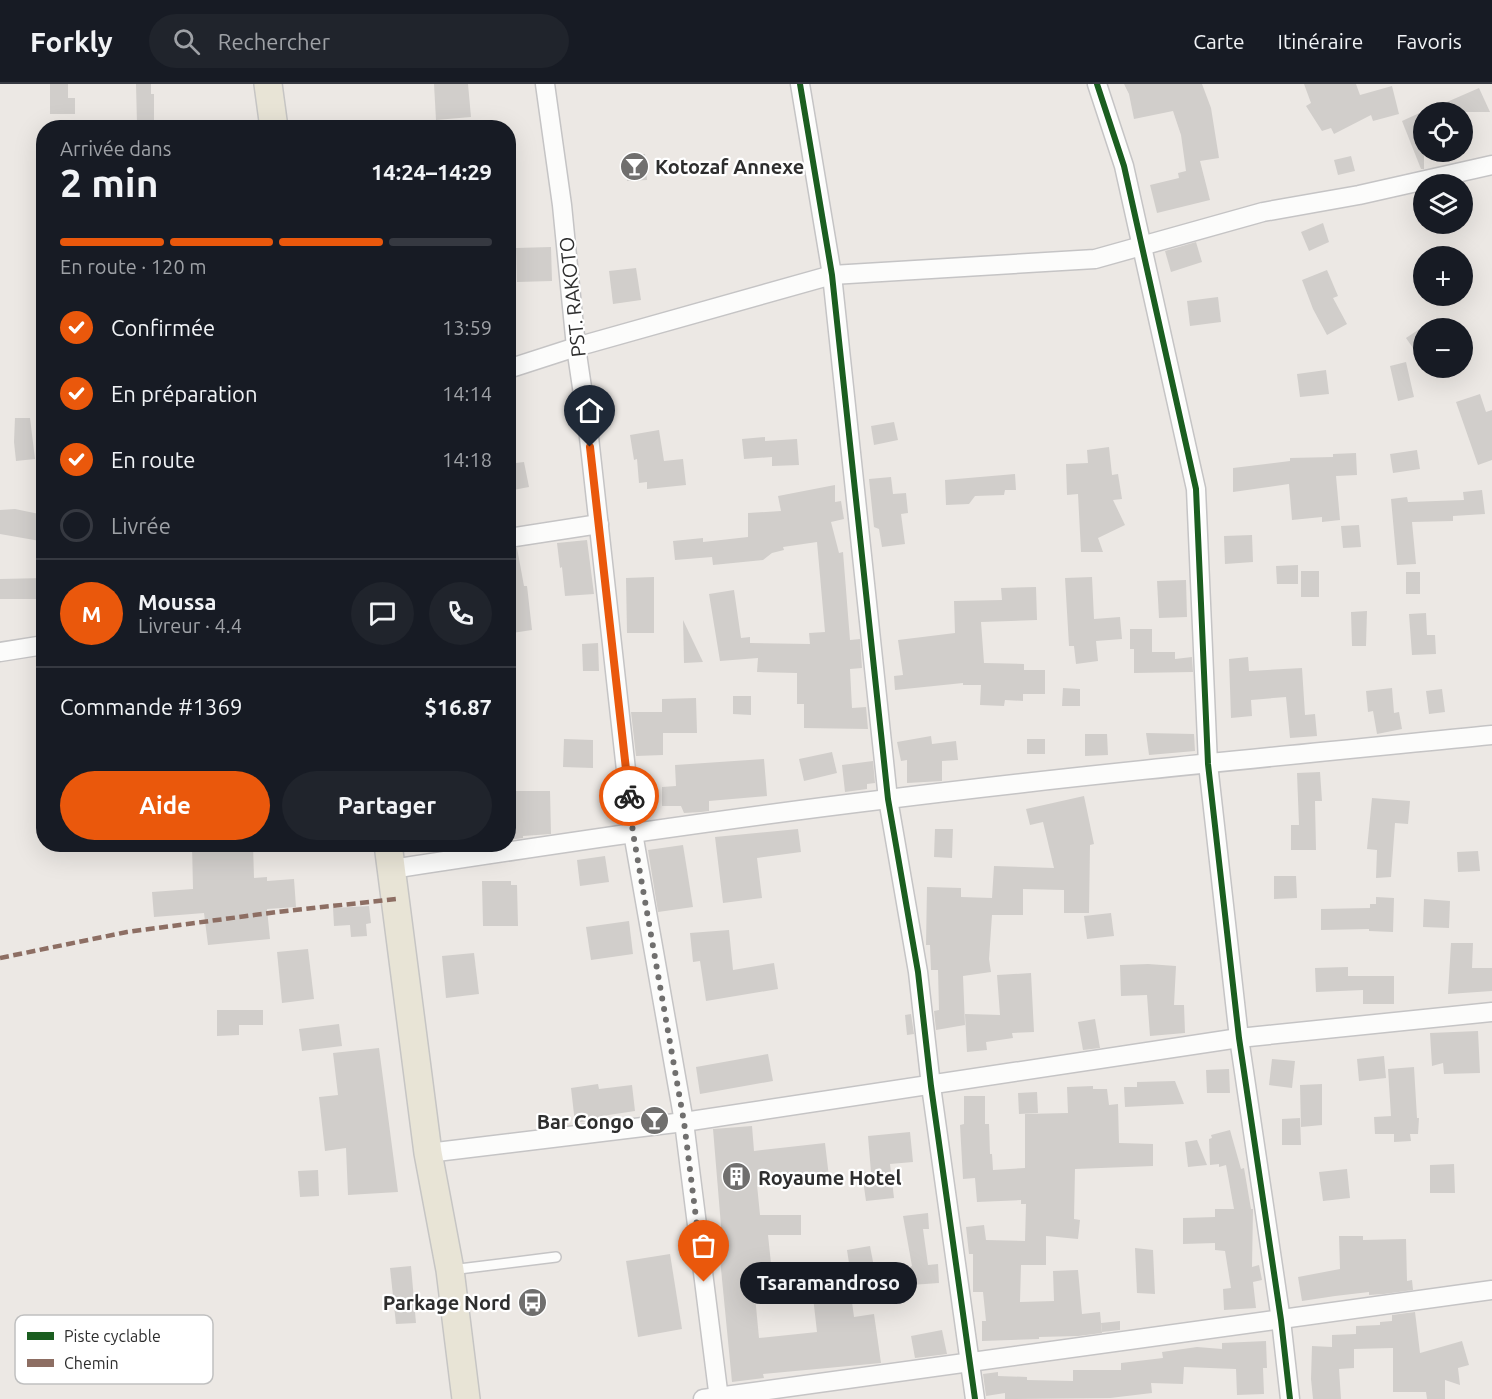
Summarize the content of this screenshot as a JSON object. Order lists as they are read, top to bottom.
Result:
{
  "streets": {
    "street": ["PST. RAKOTO"]
  },
  "places": {
    "bar": ["Kotozaf Annexe", "Bar Congo"],
    "building": ["Royaume Hotel"],
    "other": ["Tsaramandroso"],
    "bus stop": ["Parkage Nord"]
  },
  "legend": ["Piste cyclable", "Chemin"],
  "page": {
    "header": "Forkly",
    "search": "Rechercher",
    "nav": ["Carte", "Itinéraire", "Favoris"],
    "map_buttons": ["+", "−"],
    "heading": ["2 min", "Arrivée dans", "14:24–14:29"],
    "panel": [
      "Moussa",
      "Livreur · 4.4",
      "Commande #1369",
      "$16.87"
    ],
    "bar": "En route · 120 m",
    "list": [
      ["Confirmée", "13:59"],
      ["En préparation", "14:14"],
      ["En route", "14:18"],
      "Livrée"
    ],
    "round": "M",
    "buttons": ["Aide", "Partager"],
    "bubble": "Tsaramandroso"
  }
}
